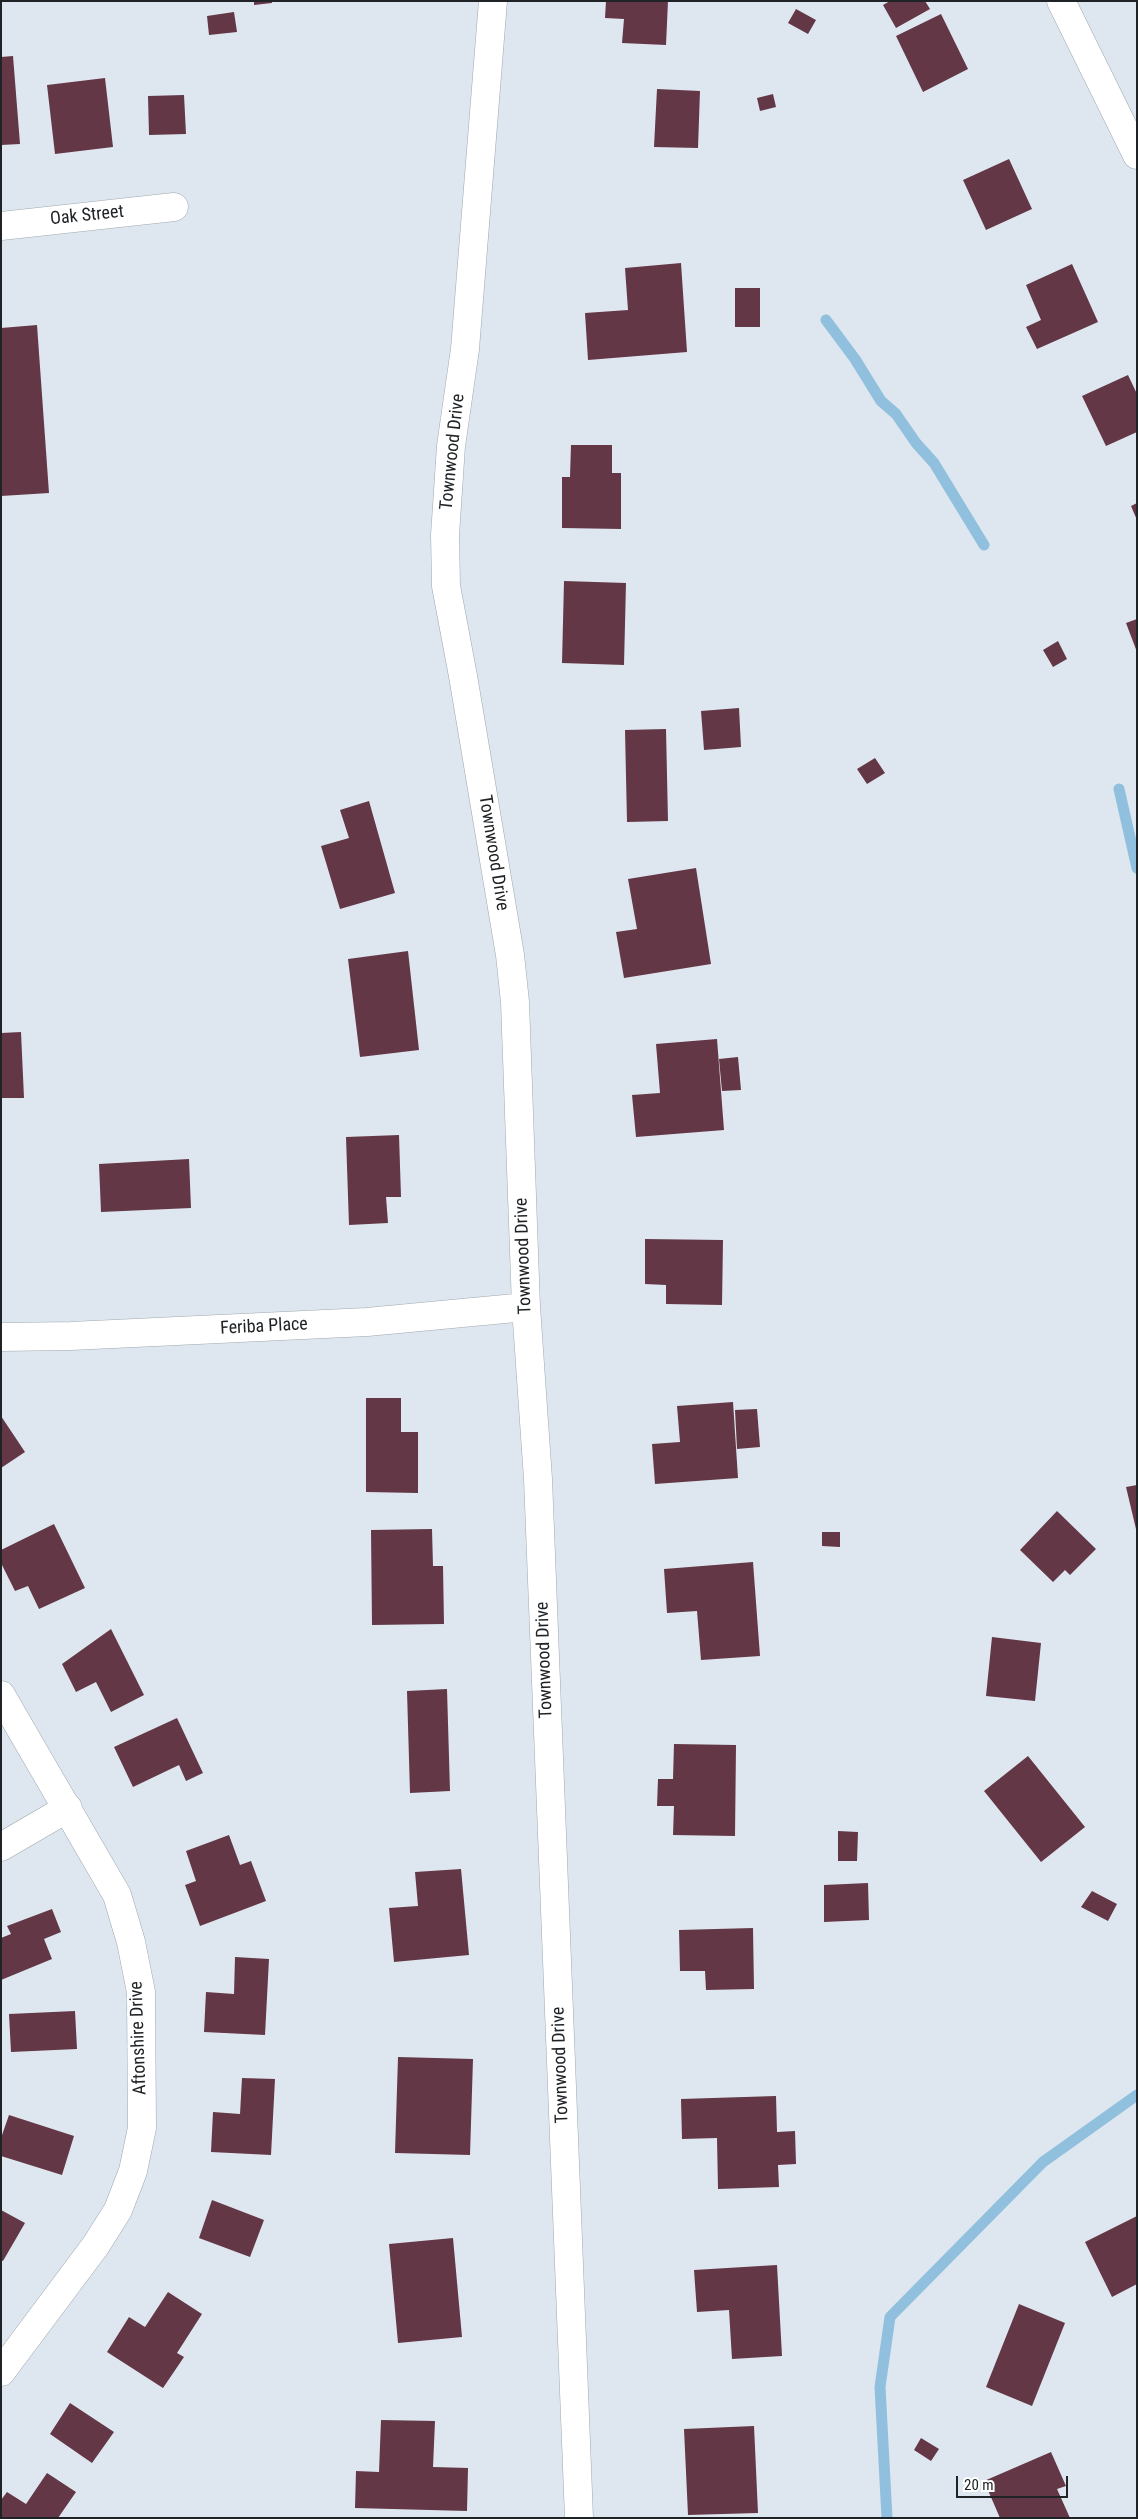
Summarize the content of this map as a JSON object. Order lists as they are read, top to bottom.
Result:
{
  "streets": {
    "street": [
      "Oak Street",
      "Townwood Drive",
      "Feriba Place",
      "Aftonshire Drive"
    ]
  },
  "crossings": [
    ["Townwood Drive", "Feriba Place"]
  ],
  "scale_bar": "20 m"
}
